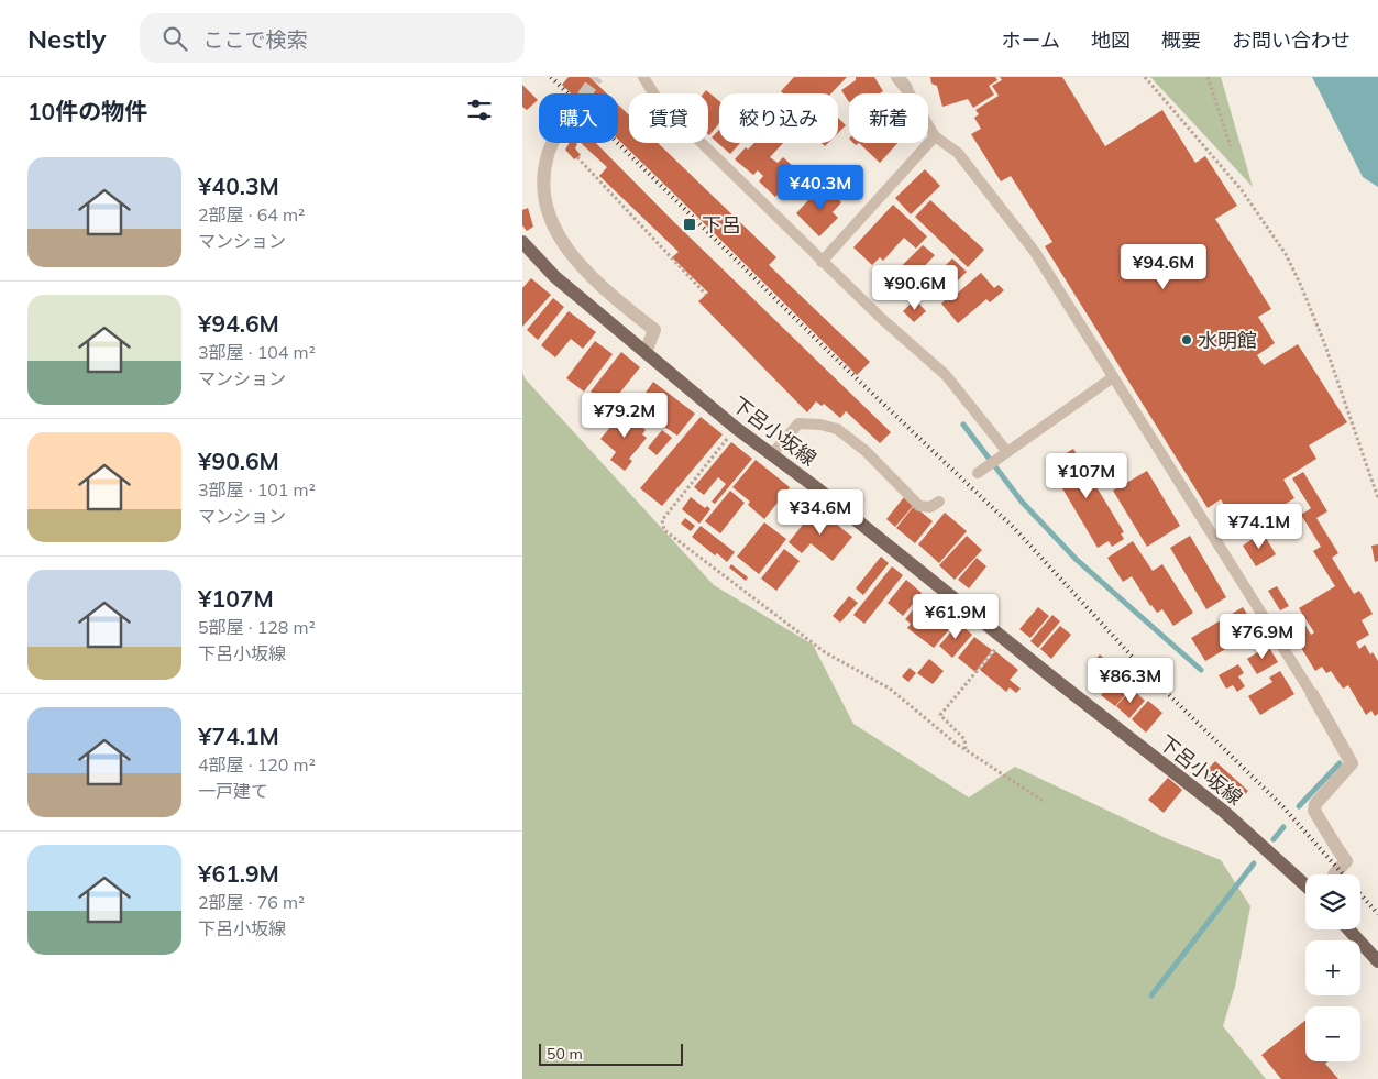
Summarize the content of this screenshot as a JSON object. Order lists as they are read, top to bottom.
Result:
{
  "streets": {
    "main road": ["下呂小坂線"]
  },
  "places": {
    "transit": ["下呂"],
    "other": ["水明館"]
  },
  "scale_bar": "50 m",
  "page": {
    "header": "Nestly",
    "search": "ここで検索",
    "nav": [
      "ホーム",
      "地図",
      "概要",
      "お問い合わせ"
    ],
    "heading": "10件の物件",
    "chip": [
      "購入",
      "賃貸",
      "絞り込み",
      "新着"
    ],
    "list": [
      {
        "name": "¥40.3M",
        "note": "2部屋 · 64 m² · マンション"
      },
      {
        "name": "¥94.6M",
        "note": "3部屋 · 104 m² · マンション"
      },
      {
        "name": "¥90.6M",
        "note": "3部屋 · 101 m² · マンション"
      },
      {
        "name": "¥107M",
        "note": "5部屋 · 128 m² · 下呂小坂線"
      },
      {
        "name": "¥74.1M",
        "note": "4部屋 · 120 m² · 一戸建て"
      },
      {
        "name": "¥61.9M",
        "note": "2部屋 · 76 m² · 下呂小坂線"
      }
    ],
    "price": [
      "¥40.3M",
      "¥94.6M",
      "¥90.6M",
      "¥79.2M",
      "¥107M",
      "¥34.6M",
      "¥74.1M",
      "¥61.9M",
      "¥76.9M",
      "¥86.3M"
    ],
    "map_buttons": ["+", "−"],
    "scale": "50 m"
  }
}
